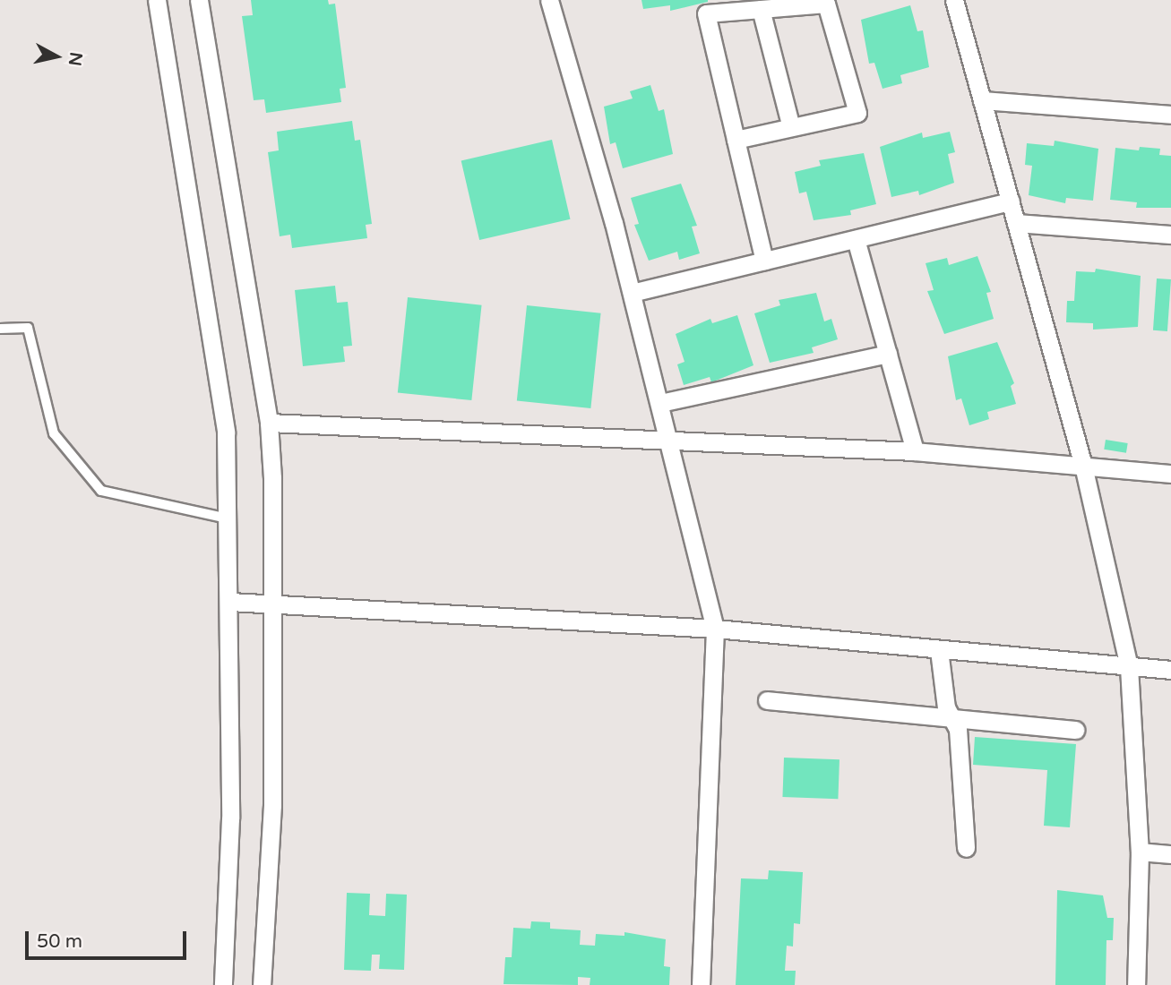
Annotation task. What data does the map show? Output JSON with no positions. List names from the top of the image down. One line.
{"scale_bar":"50 m","north":"right"}
